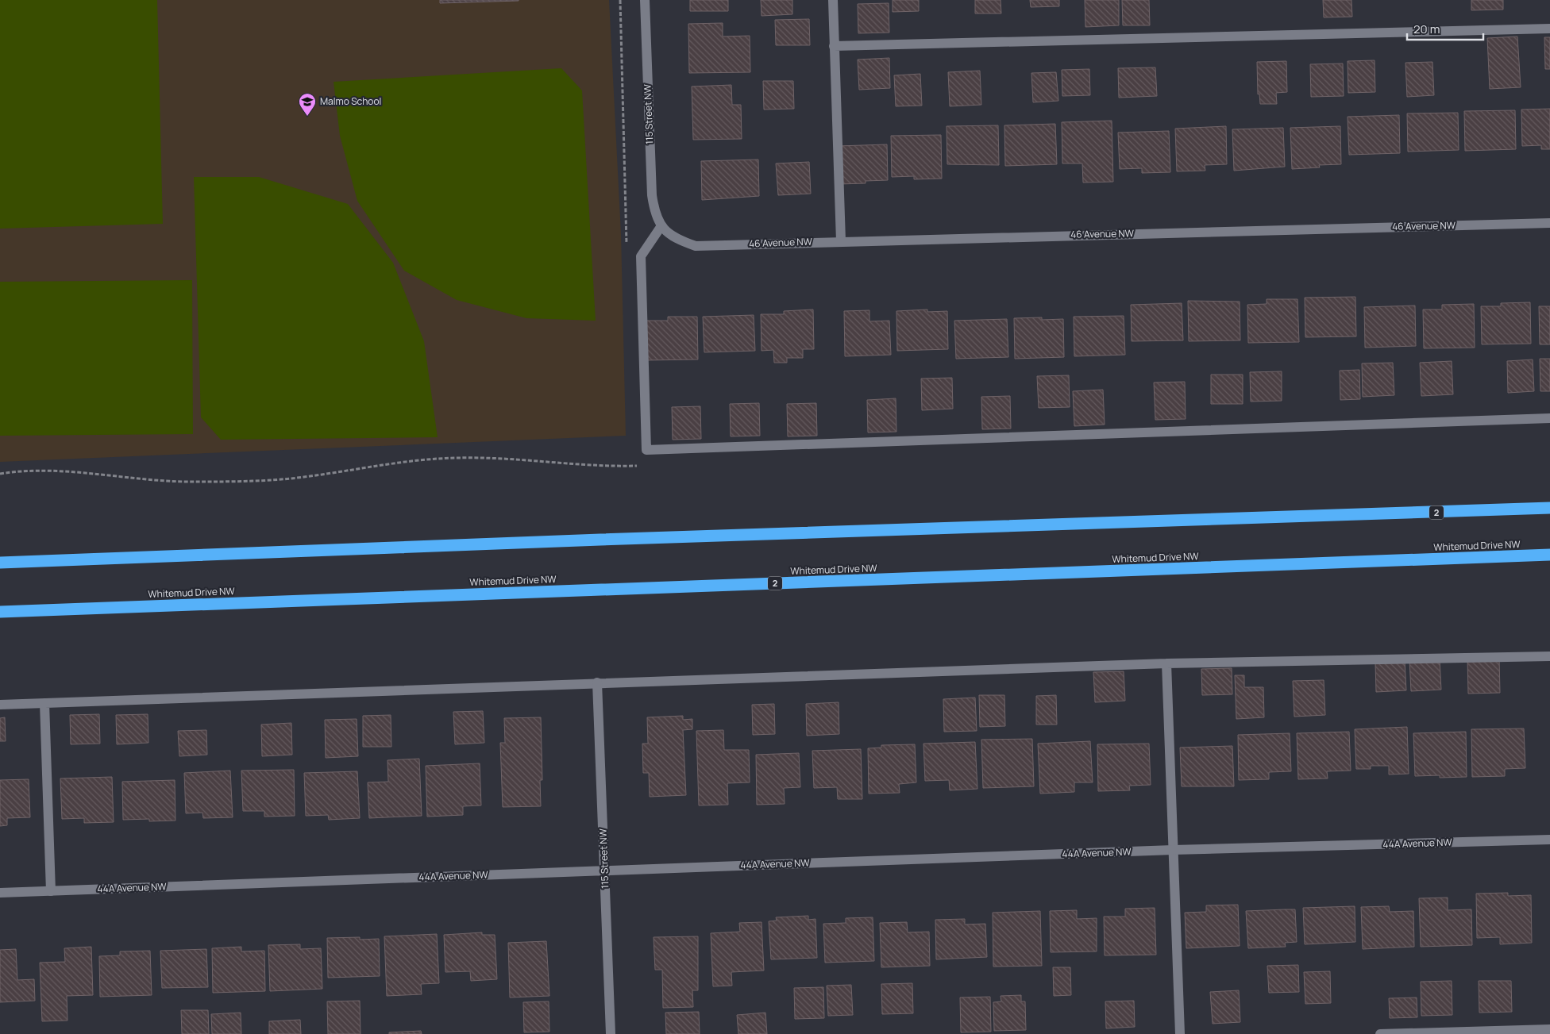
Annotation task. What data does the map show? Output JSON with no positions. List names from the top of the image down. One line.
{"streets":{"highway":["2","Whitemud Drive NW"],"street":["115 Street NW","46 Avenue NW","44A Avenue NW"]},"crossings":[["115 Street NW","46 Avenue NW"],["115 Street NW","44A Avenue NW"]],"places":{"school or university":["Malmo School"]},"scale_bar":"20 m"}
